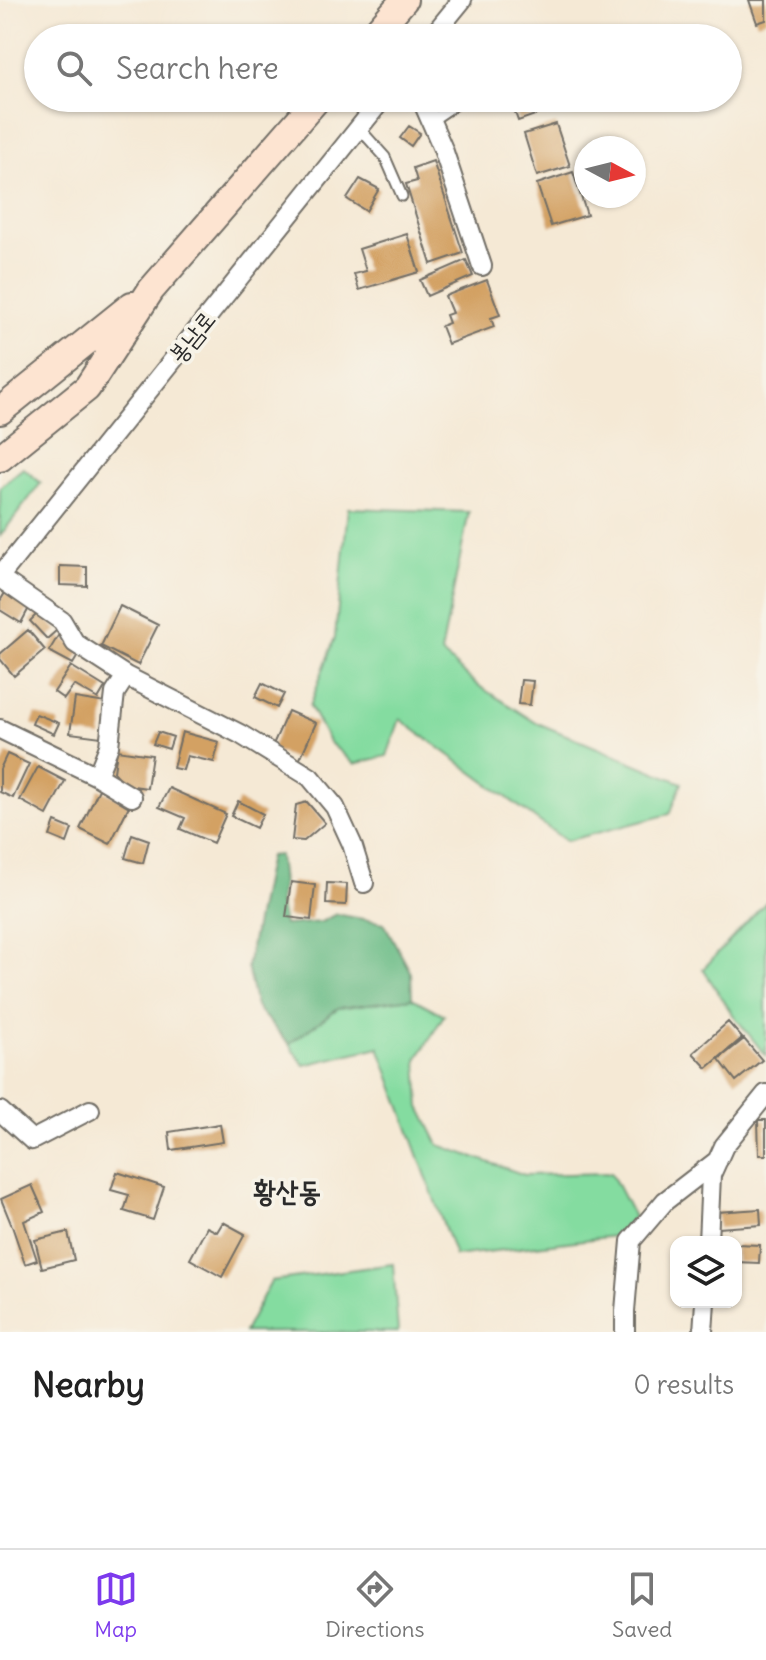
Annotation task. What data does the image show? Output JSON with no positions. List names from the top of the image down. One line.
{"streets":{"street":["봉남로"]},"districts":["황산동"],"north":"right","page":{"search":"Search here","heading":["Nearby","0 results"],"nav":["Map","Directions","Saved"]}}
